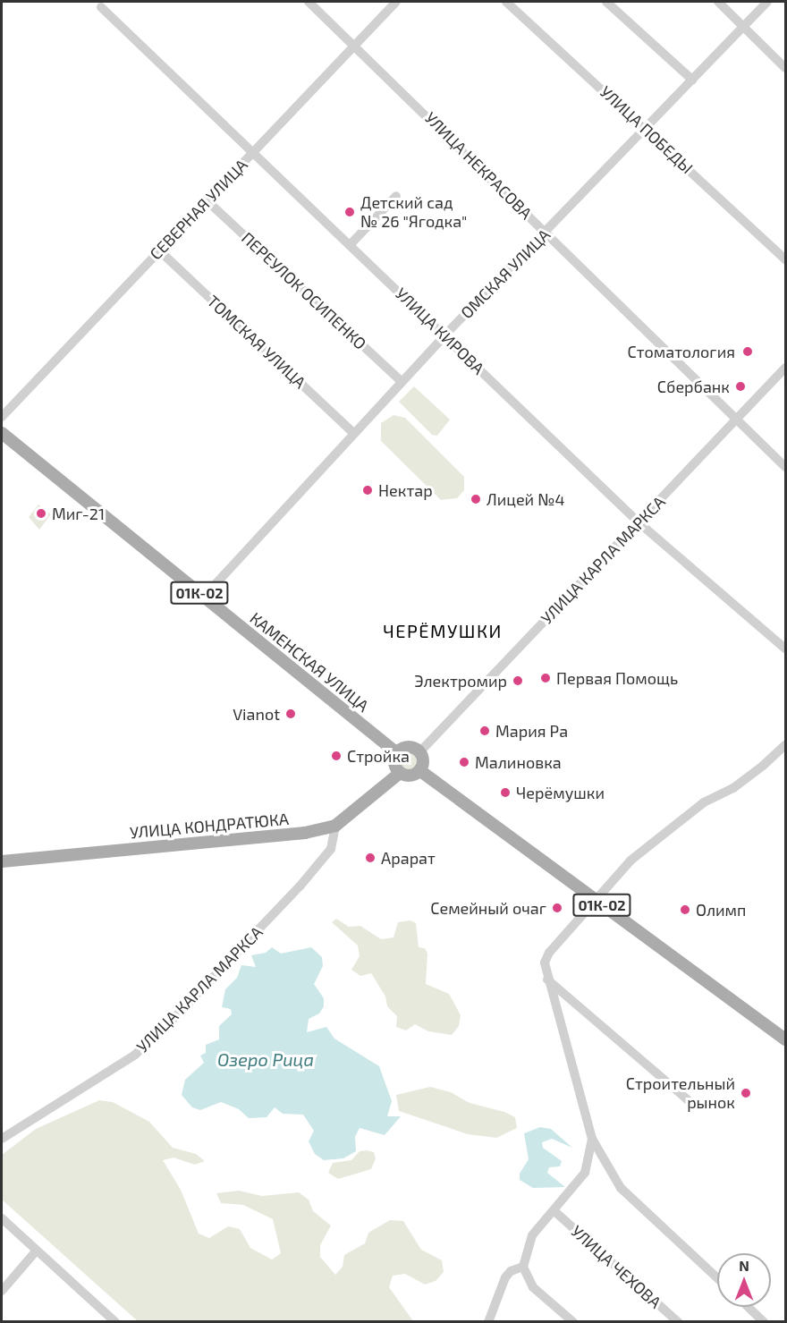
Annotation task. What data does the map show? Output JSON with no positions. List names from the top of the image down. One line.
{"streets":{"main road":["01К-02","КАМЕНСКАЯ УЛИЦА","УЛИЦА КОНДРАТЮКА"],"street":["УЛИЦА ПОБЕДЫ","УЛИЦА НЕКРАСОВА","СЕВЕРНАЯ УЛИЦА","ОМСКАЯ УЛИЦА","ПЕРЕУЛОК ОСИПЕНКО","УЛИЦА КИРОВА","ТОМСКАЯ УЛИЦА","УЛИЦА КАРЛА МАРКСА","УЛИЦА ЧЕХОВА"]},"crossings":[["УЛИЦА ПОБЕДЫ","ОМСКАЯ УЛИЦА"],["УЛИЦА НЕКРАСОВА","СЕВЕРНАЯ УЛИЦА"],["УЛИЦА НЕКРАСОВА","ОМСКАЯ УЛИЦА"],["УЛИЦА НЕКРАСОВА","УЛИЦА КАРЛА МАРКСА"],["СЕВЕРНАЯ УЛИЦА","ПЕРЕУЛОК ОСИПЕНКО"],["СЕВЕРНАЯ УЛИЦА","УЛИЦА КИРОВА"],["СЕВЕРНАЯ УЛИЦА","ТОМСКАЯ УЛИЦА"],["ОМСКАЯ УЛИЦА","ПЕРЕУЛОК ОСИПЕНКО"],["ОМСКАЯ УЛИЦА","УЛИЦА КИРОВА"],["ОМСКАЯ УЛИЦА","ТОМСКАЯ УЛИЦА"],["ОМСКАЯ УЛИЦА","КАМЕНСКАЯ УЛИЦА"],["УЛИЦА КИРОВА","УЛИЦА КАРЛА МАРКСА"],["УЛИЦА КАРЛА МАРКСА","01К-02"],["УЛИЦА КАРЛА МАРКСА","КАМЕНСКАЯ УЛИЦА"],["УЛИЦА КАРЛА МАРКСА","УЛИЦА КОНДРАТЮКА"],["01К-02","КАМЕНСКАЯ УЛИЦА"],["01К-02","УЛИЦА КОНДРАТЮКА"],["КАМЕНСКАЯ УЛИЦА","УЛИЦА КОНДРАТЮКА"]],"districts":["ЧЕРЁМУШКИ"],"water":["Озеро Рица"],"places":["Детский сад № 26 \"Ягодка\"","Стоматология","Сбербанк","Нектар","Лицей №4","Миг-21","Первая Помощь","Электромир","Vianot","Мария Ра","Стройка","Малиновка","Черёмушки","Арарат","Семейный очаг","Олимп","Строительный рынок"],"north":"top"}
